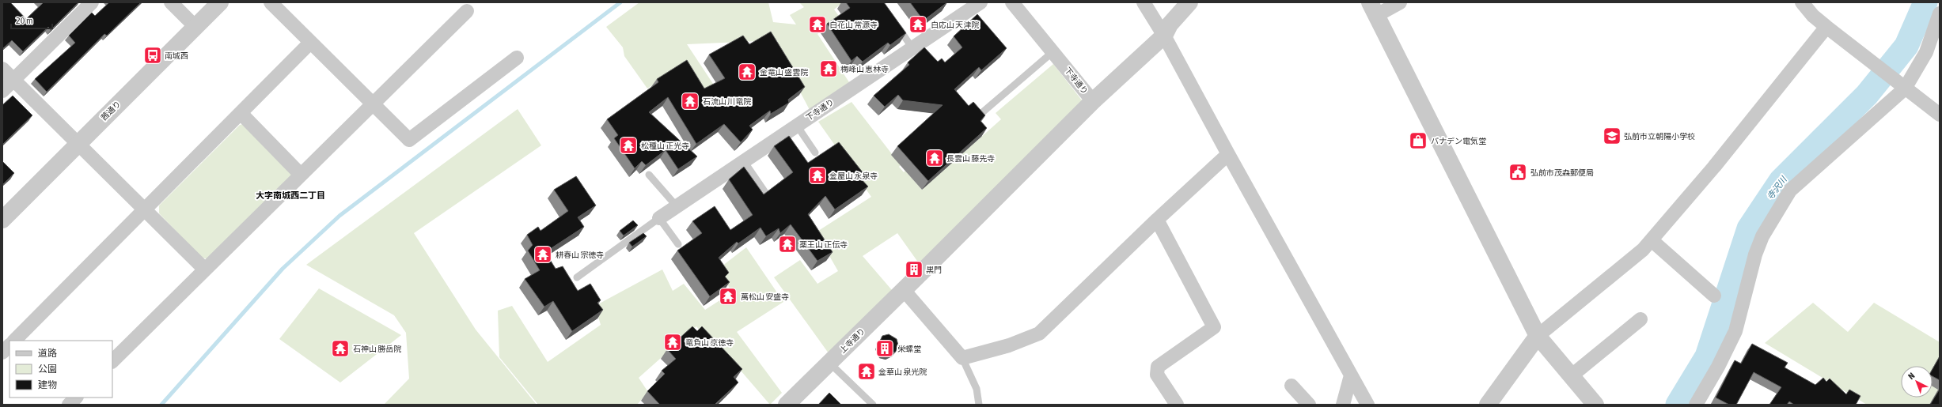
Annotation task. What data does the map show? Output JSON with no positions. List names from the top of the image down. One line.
{"streets":{"street":["下寺通り","茜通り","上寺通り"]},"crossings":[["下寺通り","上寺通り"]],"districts":["大字南城西二丁目"],"water":["寺沢川"],"places":{"temple":["白花山 常源寺","白応山 天津院","梅峰山 恵林寺","金竜山 盛雲院","石流山 川竜院","松種山 正光寺","長雲山 藤先寺","金屋山 永泉寺","薬王山 正伝寺","耕春山 宗徳寺","萬松山 安盛寺","竜負山 京徳寺","石神山 勝岳院","金華山 泉光院"],"bus stop":["南城西"],"school or university":["弘前市立朝陽小学校"],"shop":["パナデン電気堂"],"public building":["弘前市茂森郵便局"],"building":["黒門","栄螺堂"]},"legend":["道路","公園","建物"],"scale_bar":"20 m","north":"top left"}
